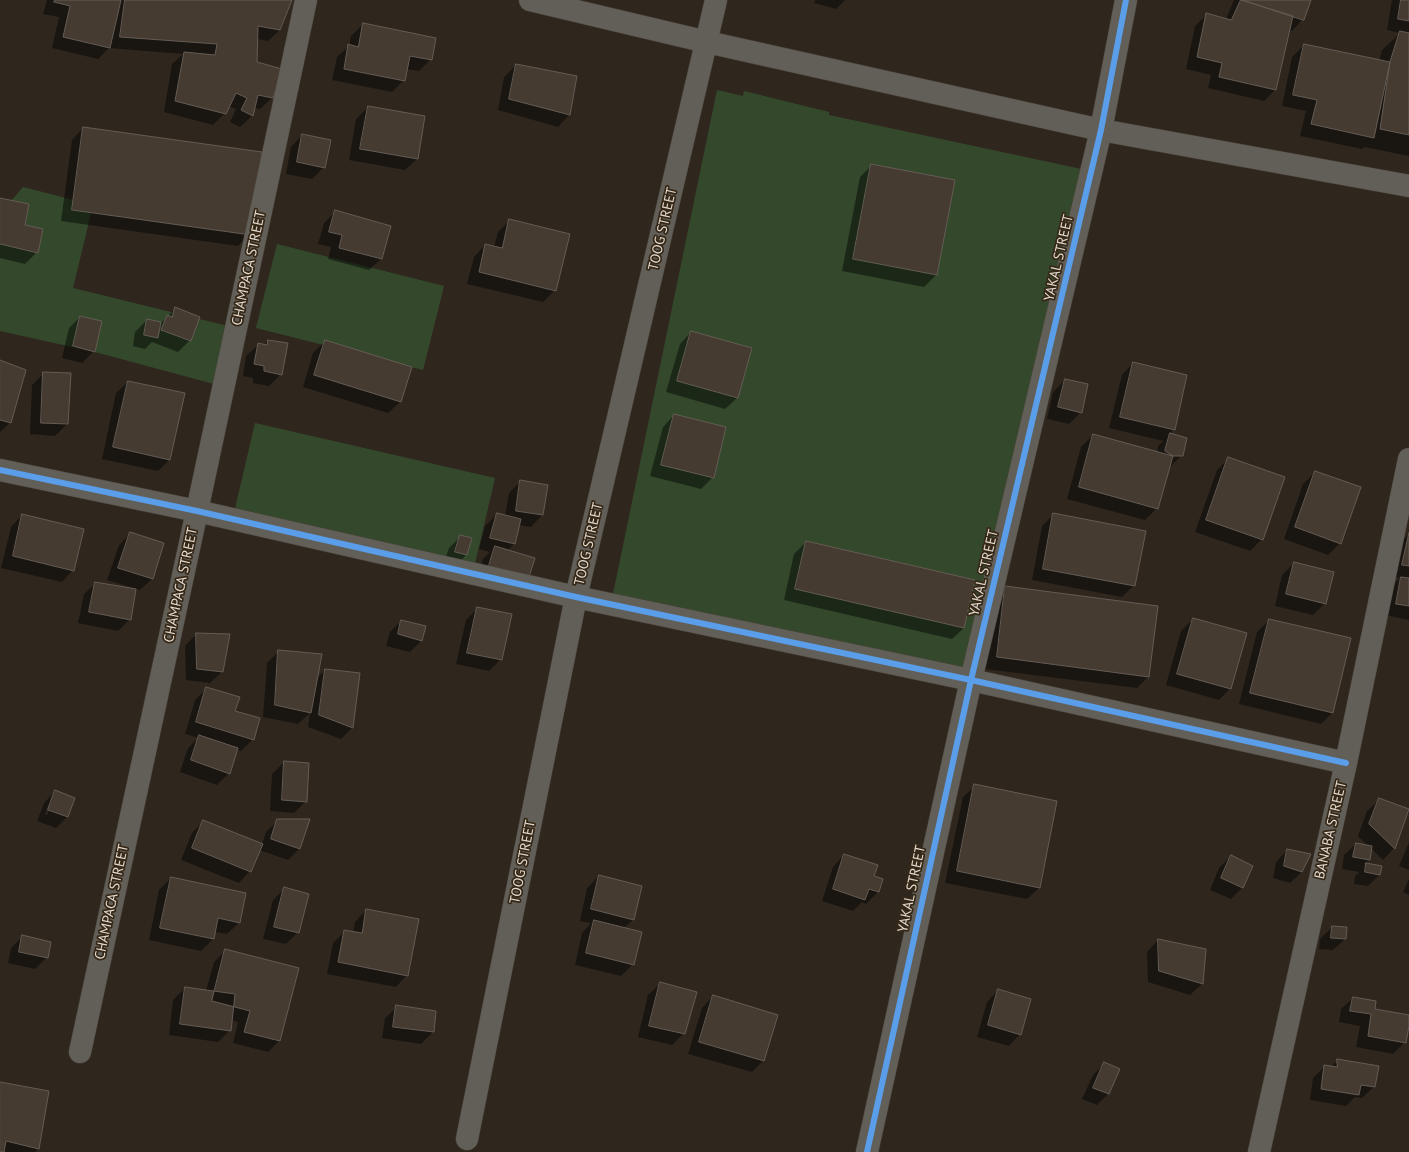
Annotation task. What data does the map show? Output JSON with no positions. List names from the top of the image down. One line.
{"streets":{"street":["TOOG STREET","YAKAL STREET","CHAMPACA STREET","BANABA STREET"]}}
